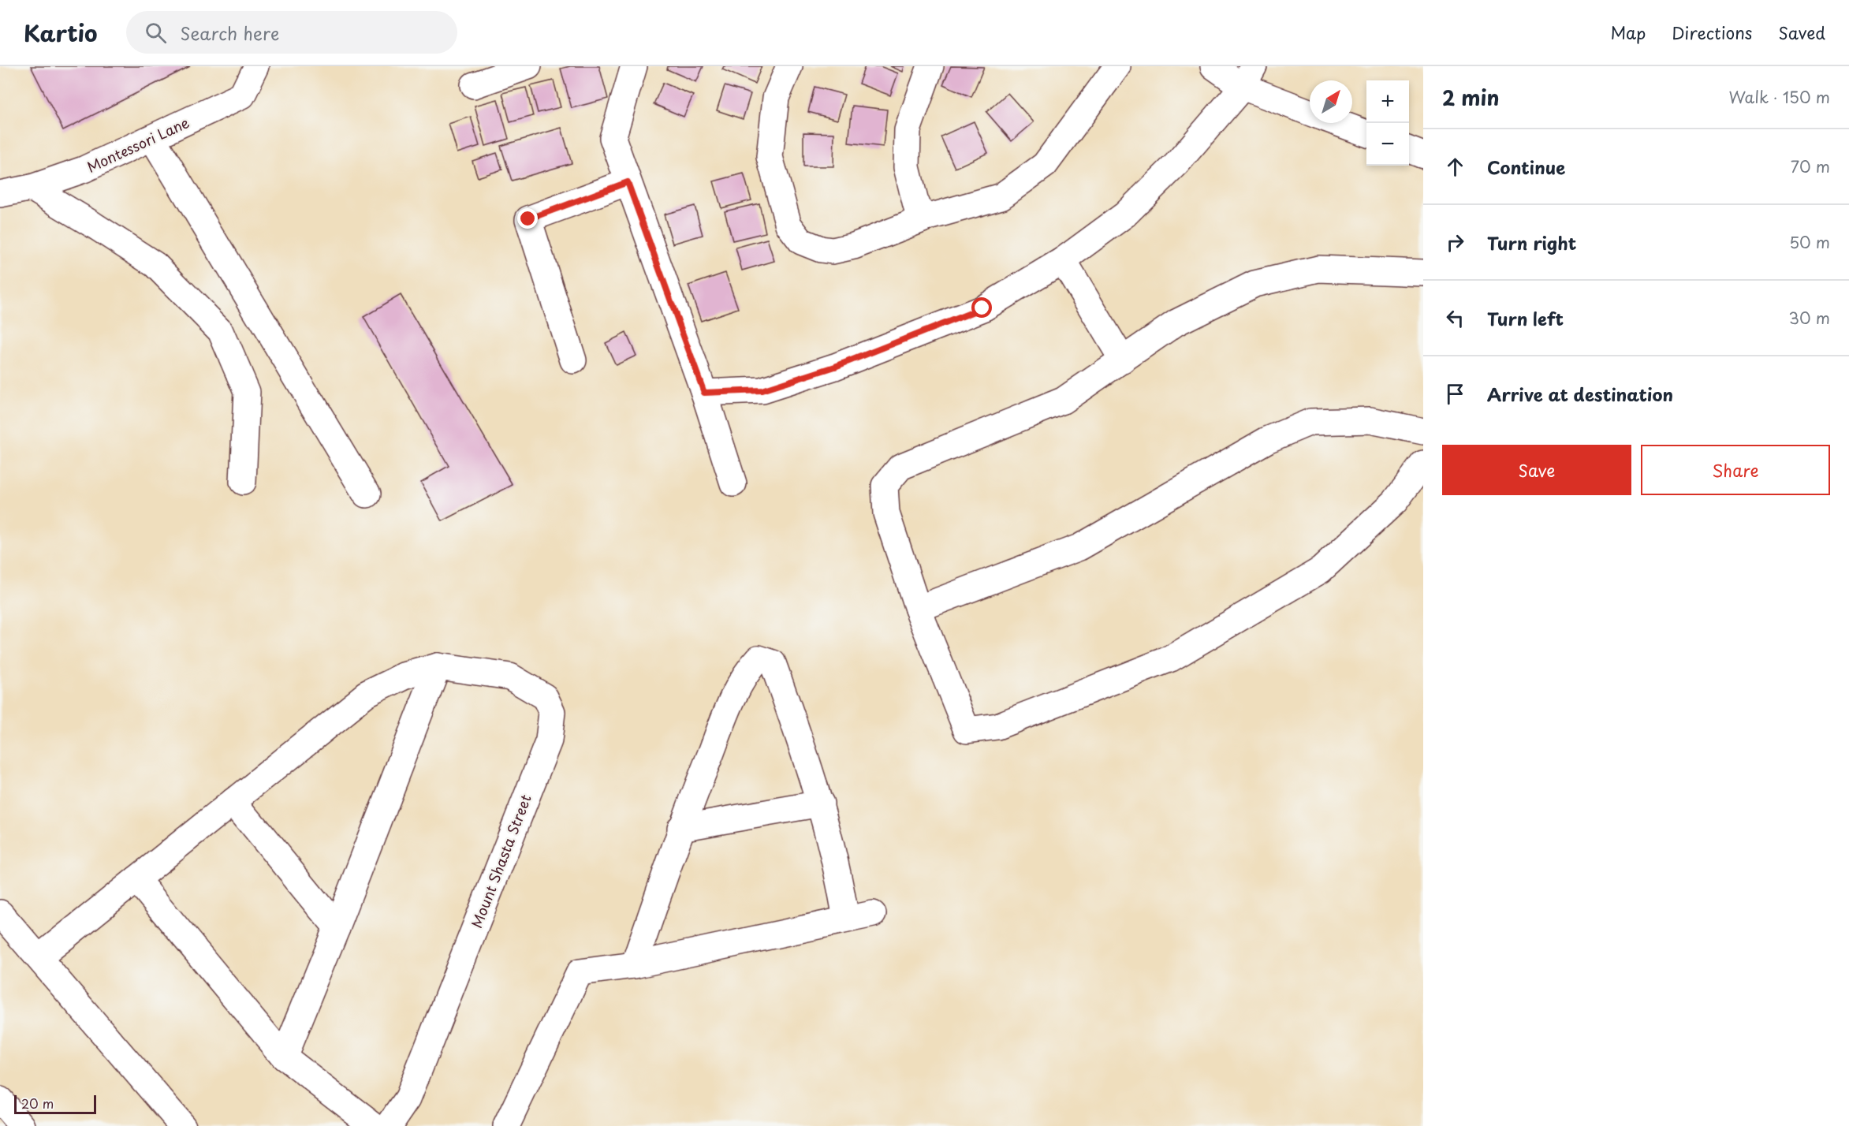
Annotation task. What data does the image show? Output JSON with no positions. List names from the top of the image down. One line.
{"streets":{"street":["Montessori Lane","Mount Shasta Street"]},"scale_bar":"20 m","north":"top right","page":{"header":"Kartio","search":"Search here","nav":["Map","Directions","Saved"],"heading":["2 min","Walk · 150 m"],"map_buttons":["+","−"],"list":[["Continue","70 m"],["Turn right","50 m"],["Turn left","30 m"],"Arrive at destination"],"buttons":["Save","Share"],"scale":"20 m"}}
